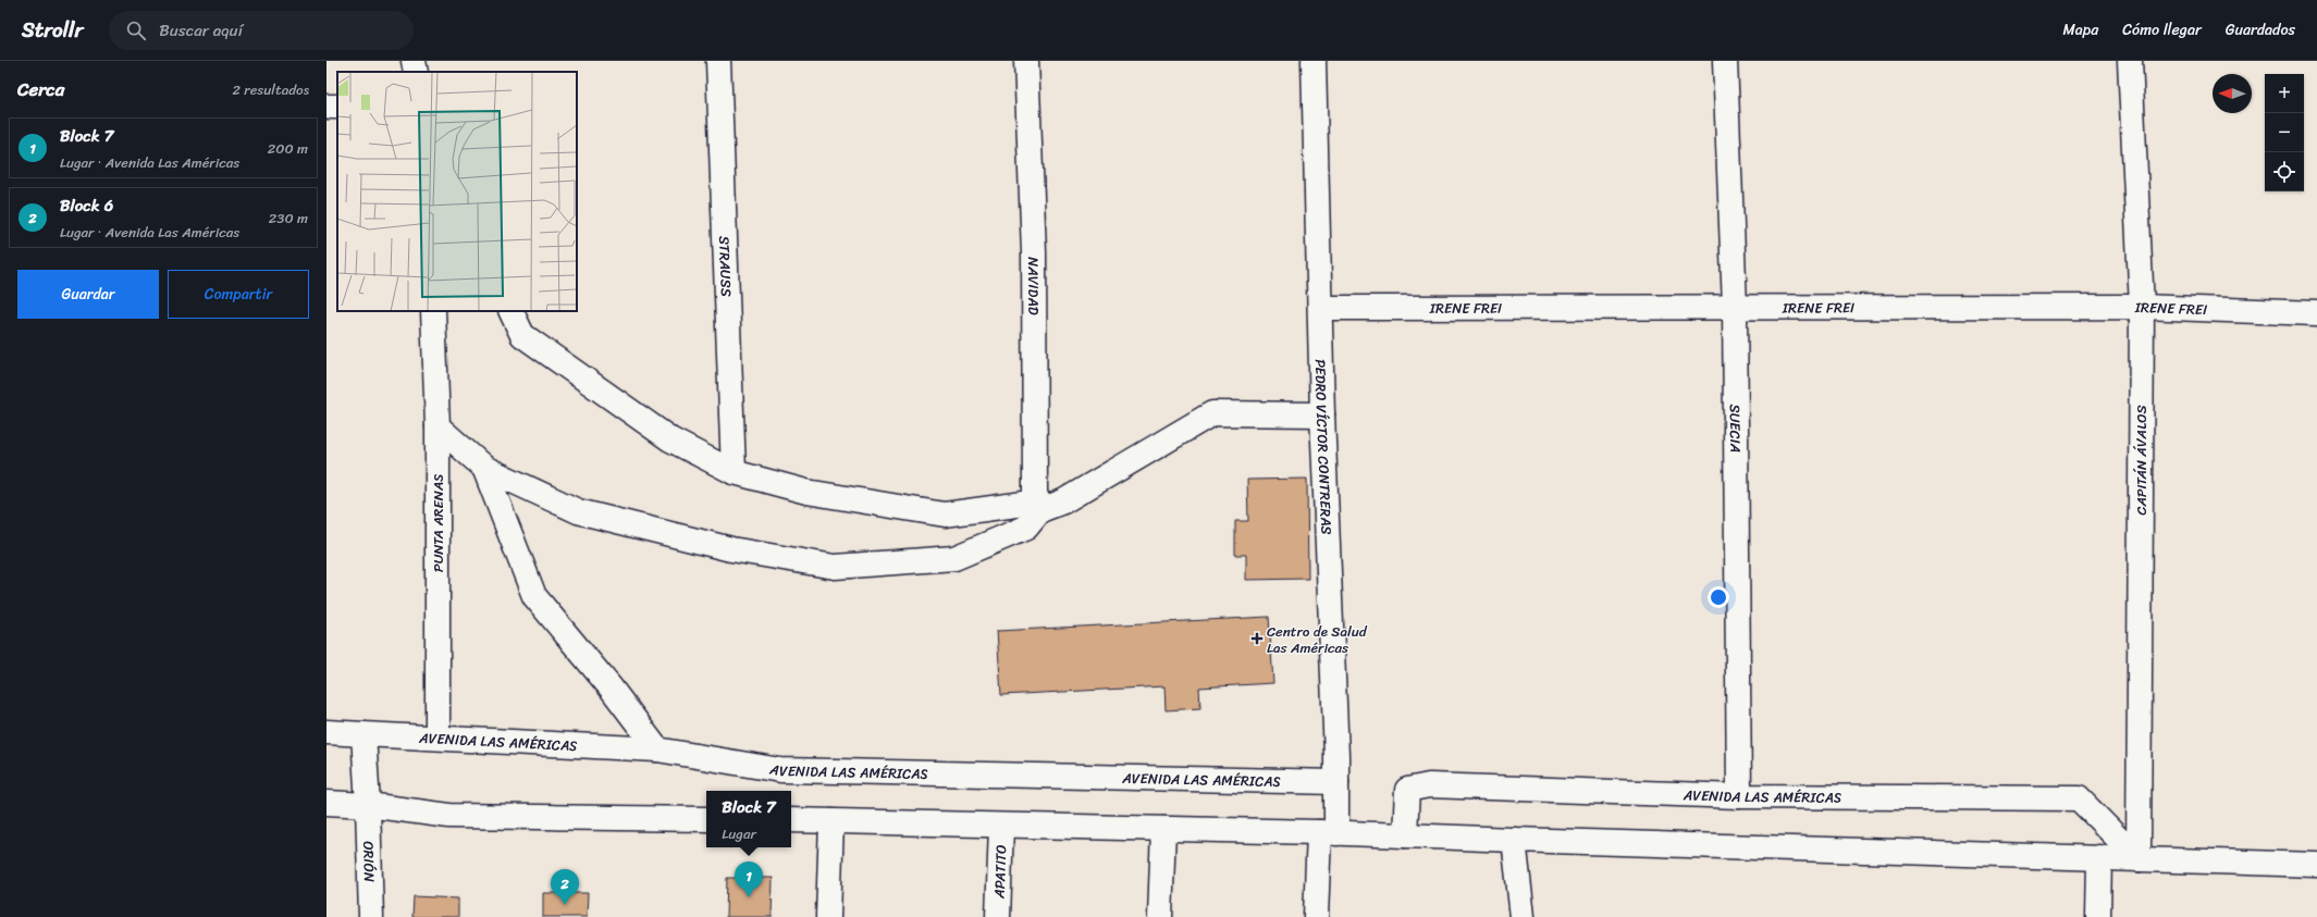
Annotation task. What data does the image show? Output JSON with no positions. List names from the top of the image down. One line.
{"streets":{"street":["STRAUSS","NAVIDAD","IRENE FREI","SUECIA","PEDRO VÍCTOR CONTRERAS","CAPITÁN ÁVALOS","PUNTA ARENAS","AVENIDA LAS AMÉRICAS","ORIÓN","APATITO"]},"crossings":[["IRENE FREI","SUECIA"],["IRENE FREI","PEDRO VÍCTOR CONTRERAS"],["IRENE FREI","CAPITÁN ÁVALOS"],["SUECIA","AVENIDA LAS AMÉRICAS"],["PEDRO VÍCTOR CONTRERAS","AVENIDA LAS AMÉRICAS"],["CAPITÁN ÁVALOS","AVENIDA LAS AMÉRICAS"],["PUNTA ARENAS","AVENIDA LAS AMÉRICAS"]],"places":{"health":["Centro de Salud Las Américas"]},"north":"left","page":{"header":"Strollr","search":"Buscar aquí","nav":["Mapa","Cómo llegar","Guardados"],"heading":["Cerca","2 resultados"],"map_buttons":["+","−"],"list":[{"mark":"1","name":"Block 7","note":"Lugar · Avenida Las Américas","value":"200 m"},{"mark":"2","name":"Block 6","note":"Lugar · Avenida Las Américas","value":"230 m"}],"buttons":["Guardar","Compartir"],"popup":["Block 7","Lugar"],"pins":["1","2"]}}
